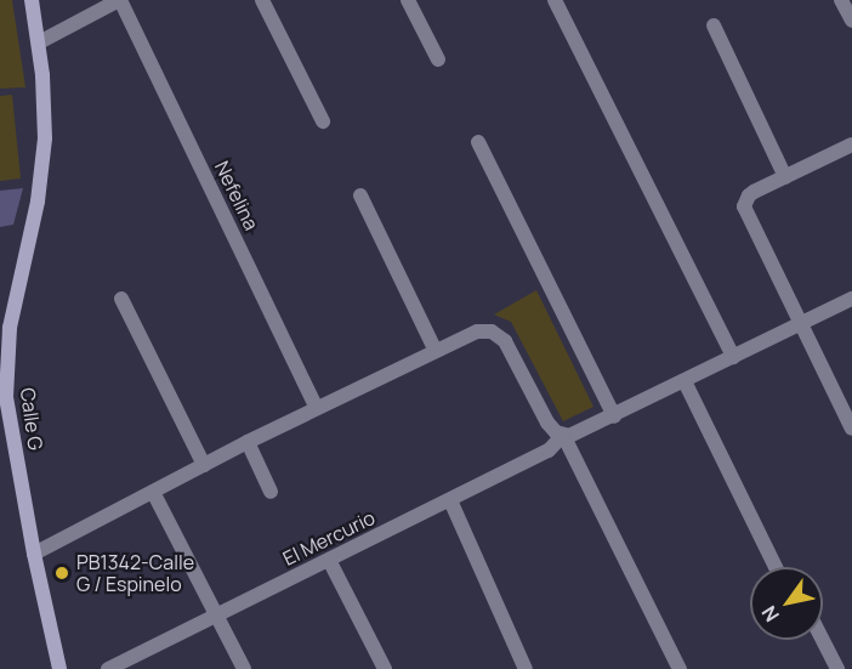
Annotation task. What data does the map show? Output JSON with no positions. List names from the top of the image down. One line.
{"streets":{"street":["Nefelina","Calle G","El Mercurio"]},"places":["PB1342-Calle G / Espinelo"],"north":"bottom left"}
